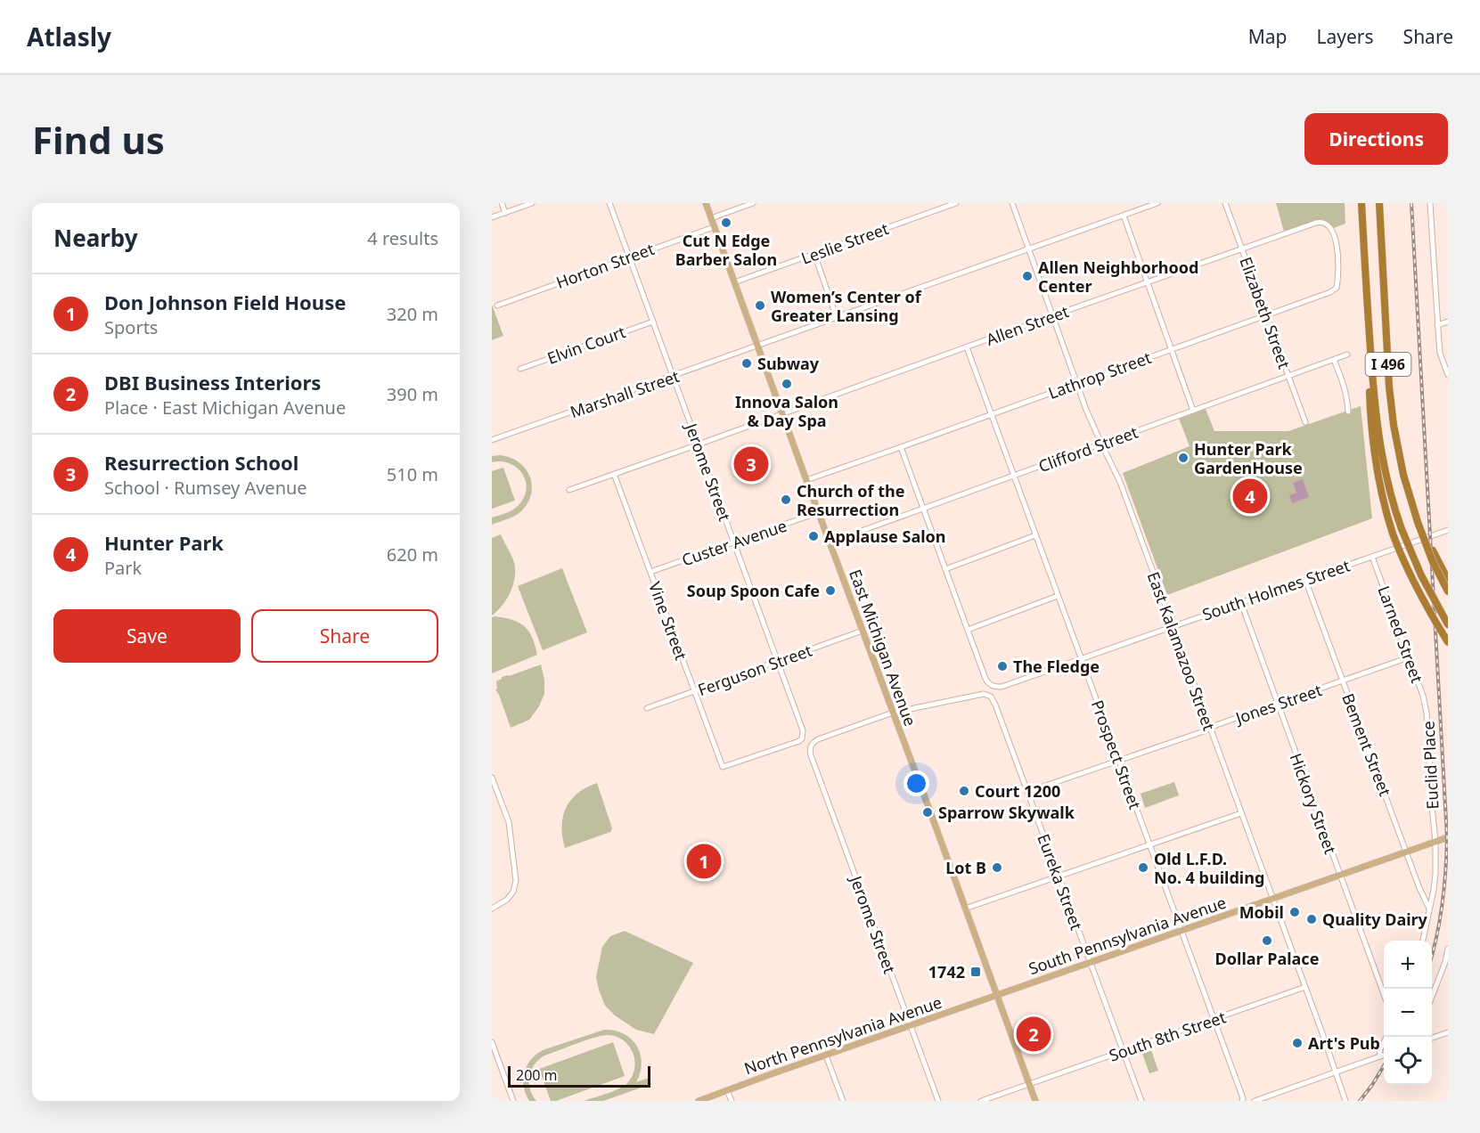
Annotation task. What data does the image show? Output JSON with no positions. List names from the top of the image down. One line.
{"streets":{"highway":["I 496"],"main road":["East Michigan Avenue","South Pennsylvania Avenue","North Pennsylvania Avenue"],"street":["Leslie Street","Horton Street","Elizabeth Street","Allen Street","Elvin Court","Lathrop Street","Marshall Street","Clifford Street","Jerome Street","Custer Avenue","South Holmes Street","Vine Street","Larned Street","East Kalamazoo Street","Ferguson Street","Jones Street","Bement Street","Prospect Street","Euclid Place","Hickory Street","Eureka Street","South 8th Street"]},"crossings":[["Leslie Street","East Michigan Avenue"],["Horton Street","Jerome Street"],["Horton Street","East Michigan Avenue"],["Elizabeth Street","Allen Street"],["Elizabeth Street","Lathrop Street"],["Elizabeth Street","Clifford Street"],["Allen Street","Lathrop Street"],["Allen Street","Jerome Street"],["Allen Street","Vine Street"],["Allen Street","East Michigan Avenue"],["Allen Street","East Kalamazoo Street"],["Allen Street","Prospect Street"],["Elvin Court","Jerome Street"],["Lathrop Street","East Michigan Avenue"],["Lathrop Street","East Kalamazoo Street"],["Lathrop Street","Prospect Street"],["Marshall Street","Jerome Street"],["Marshall Street","East Michigan Avenue"],["Marshall Street","East Kalamazoo Street"],["Clifford Street","East Michigan Avenue"],["Clifford Street","East Kalamazoo Street"],["Clifford Street","Prospect Street"],["Jerome Street","Custer Avenue"],["Jerome Street","Vine Street"],["Jerome Street","East Michigan Avenue"],["Jerome Street","Ferguson Street"],["Jerome Street","Eureka Street"],["Jerome Street","North Pennsylvania Avenue"],["Custer Avenue","Vine Street"],["Custer Avenue","East Michigan Avenue"],["South Holmes Street","Larned Street"],["South Holmes Street","East Kalamazoo Street"],["South Holmes Street","Bement Street"],["South Holmes Street","Prospect Street"],["South Holmes Street","Hickory Street"],["Vine Street","Ferguson Street"],["Larned Street","Jones Street"],["Larned Street","Euclid Place"],["East Michigan Avenue","Ferguson Street"],["East Michigan Avenue","Eureka Street"],["East Michigan Avenue","South Pennsylvania Avenue"],["East Michigan Avenue","North Pennsylvania Avenue"],["East Michigan Avenue","South 8th Street"],["East Kalamazoo Street","Jones Street"],["East Kalamazoo Street","South Pennsylvania Avenue"],["East Kalamazoo Street","South 8th Street"],["Jones Street","Bement Street"],["Jones Street","Prospect Street"],["Jones Street","Hickory Street"],["Jones Street","Eureka Street"],["Bement Street","Euclid Place"],["Bement Street","South Pennsylvania Avenue"],["Prospect Street","South Pennsylvania Avenue"],["Prospect Street","South 8th Street"],["Euclid Place","South Pennsylvania Avenue"],["Hickory Street","South Pennsylvania Avenue"],["Eureka Street","South Pennsylvania Avenue"],["Eureka Street","South 8th Street"],["South Pennsylvania Avenue","North Pennsylvania Avenue"]],"places":{"other":["Cut N Edge Barber Salon","Allen Neighborhood Center","Women’s Center of Greater Lansing","Subway","Innova Salon & Day Spa","Hunter Park GardenHouse","Church of the Resurrection","Applause Salon","Soup Spoon Cafe","The Fledge","Court 1200","Sparrow Skywalk","Lot B","Old L.F.D. No. 4 building","Mobil","Quality Dairy","Dollar Palace","Art's Pub"],"transit":["1742"]},"scale_bar":"200 m","page":{"header":"Atlasly","nav":["Map","Layers","Share"],"buttons":["Directions",["Save","Share"]],"title":"Find us","heading":["Nearby","4 results"],"list":[{"mark":"1","name":"Don Johnson Field House","note":"Sports","value":"320 m"},{"mark":"2","name":"DBI Business Interiors","note":"Place · East Michigan Avenue","value":"390 m"},{"mark":"3","name":"Resurrection School","note":"School · Rumsey Avenue","value":"510 m"},{"mark":"4","name":"Hunter Park","note":"Park","value":"620 m"}],"pins":["3","4","1","2"],"map_buttons":["+","−"],"scale":"200 m"}}
